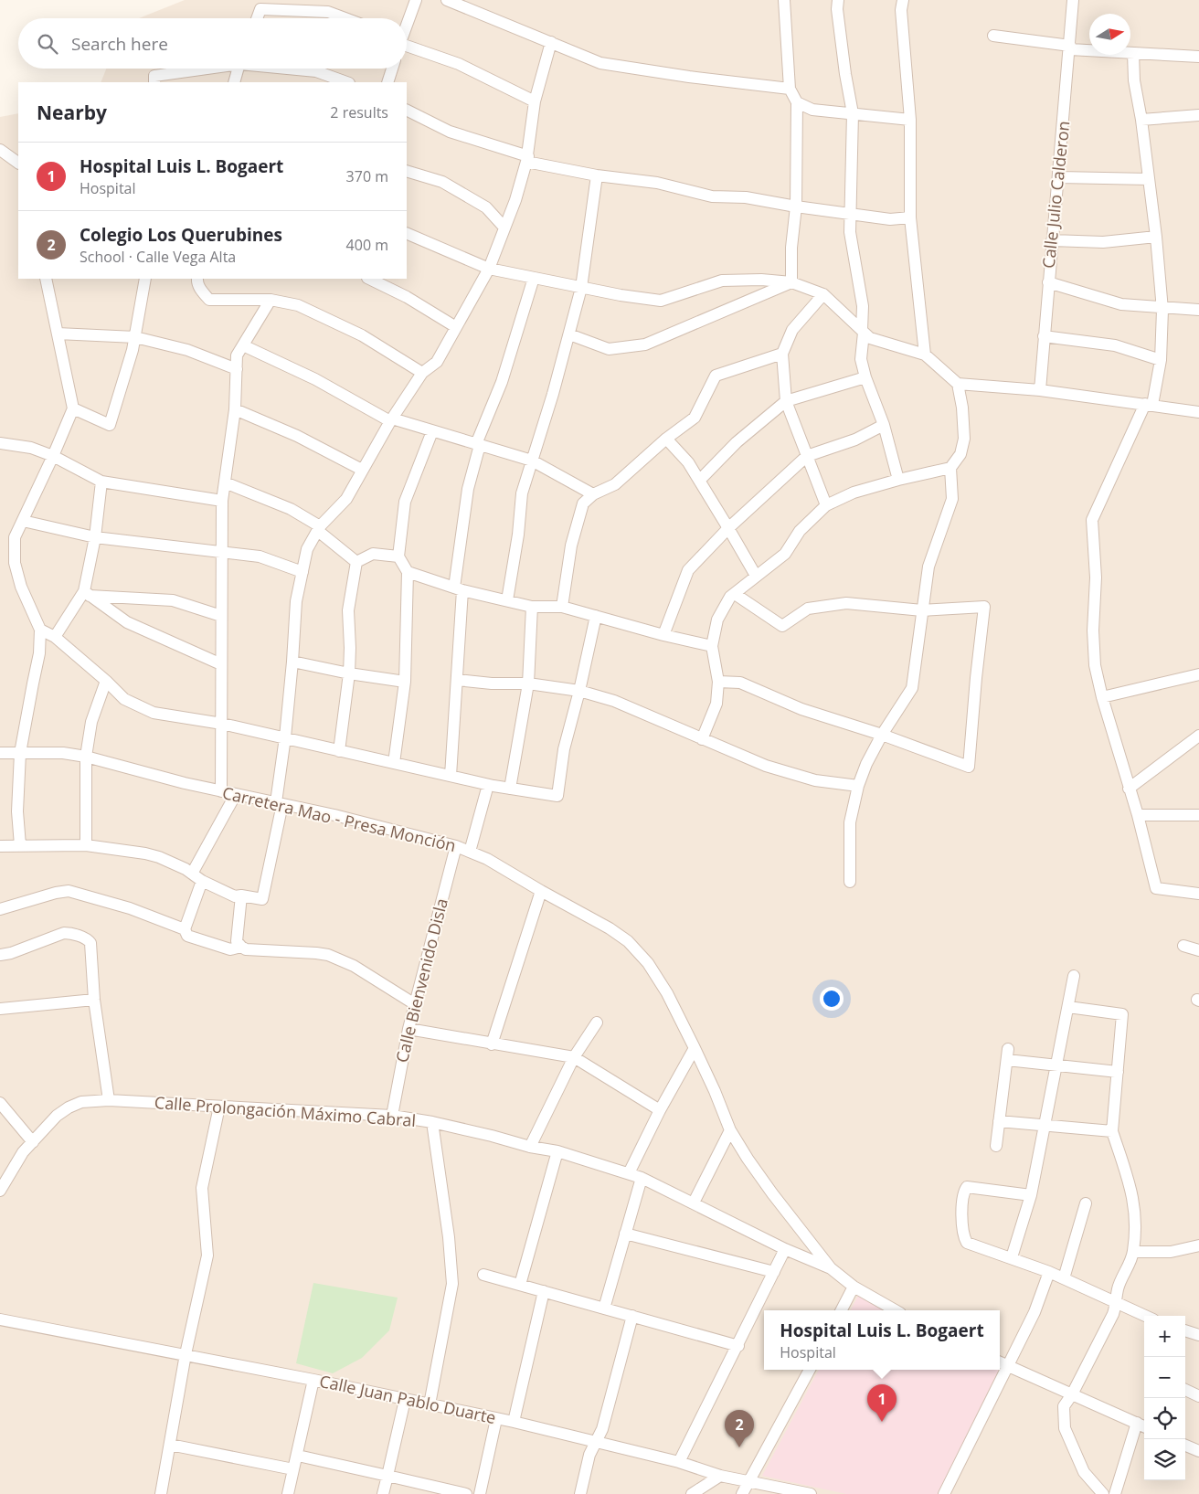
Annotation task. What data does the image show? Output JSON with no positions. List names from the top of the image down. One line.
{"streets":{"street":["Calle Julio Calderon","Carretera Mao - Presa Monción","Calle Bienvenido Disla","Calle Prolongación Máximo Cabral","Calle Juan Pablo Duarte"]},"crossings":[["Carretera Mao - Presa Monción","Calle Bienvenido Disla"],["Carretera Mao - Presa Monción","Calle Prolongación Máximo Cabral"],["Calle Bienvenido Disla","Calle Prolongación Máximo Cabral"]],"north":"right","page":{"search":"Search here","heading":["Nearby","2 results"],"list":[{"mark":"1","name":"Hospital Luis L. Bogaert","note":"Hospital","value":"370 m"},{"mark":"2","name":"Colegio Los Querubines","note":"School · Calle Vega Alta","value":"400 m"}],"popup":["Hospital Luis L. Bogaert","Hospital"],"map_buttons":["+","−"],"pins":["1","2"]}}
